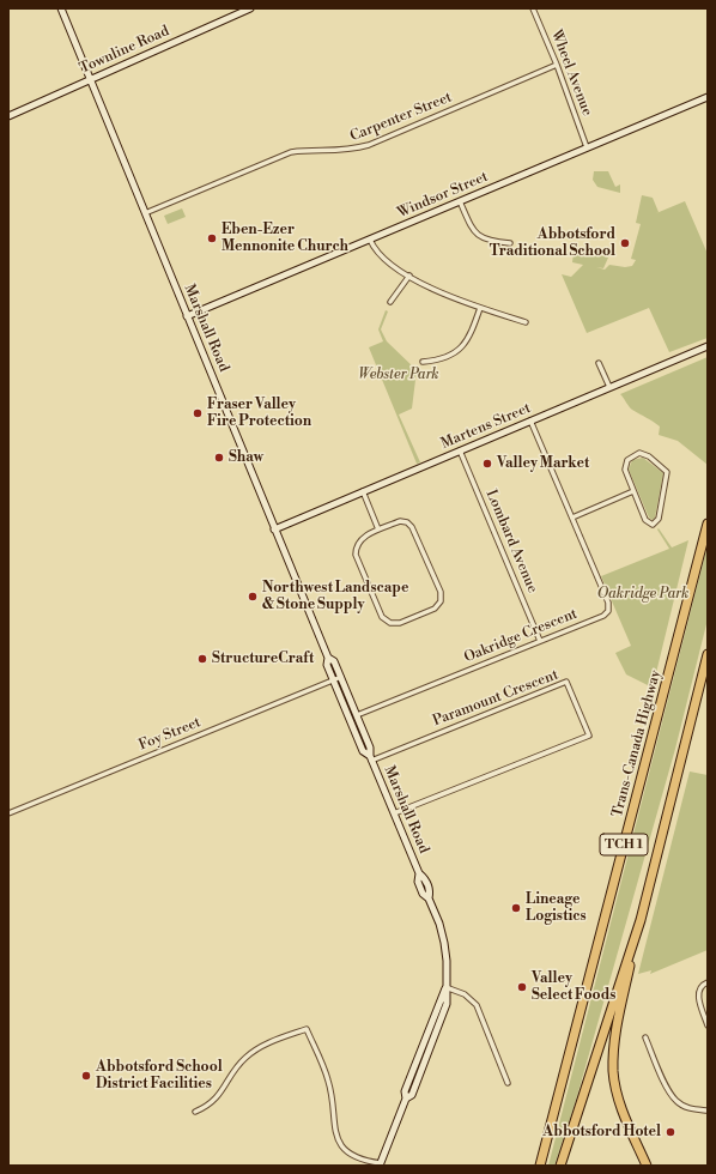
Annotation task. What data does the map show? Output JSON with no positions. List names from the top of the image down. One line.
{"streets":{"highway":["Trans-Canada Highway","TCH 1"],"main road":["Townline Road","Windsor Street","Marshall Road","Martens Street"],"street":["Wheel Avenue","Carpenter Street","Lombard Avenue","Oakridge Crescent","Paramount Crescent","Foy Street"]},"crossings":[["Townline Road","Marshall Road"],["Wheel Avenue","Carpenter Street"],["Wheel Avenue","Windsor Street"],["Carpenter Street","Marshall Road"],["Windsor Street","Marshall Road"],["Marshall Road","Martens Street"],["Marshall Road","Oakridge Crescent"],["Marshall Road","Paramount Crescent"],["Marshall Road","Foy Street"],["Martens Street","Lombard Avenue"],["Martens Street","Oakridge Crescent"],["Lombard Avenue","Oakridge Crescent"]],"parks":["Webster Park","Oakridge Park"],"places":["Eben-Ezer Mennonite Church","Abbotsford Traditional School","Fraser Valley Fire Protection","Shaw","Valley Market","Northwest Landscape & Stone Supply","StructureCraft","Lineage Logistics","Valley Select Foods","Abbotsford School District Facilities","Abbotsford Hotel"]}
